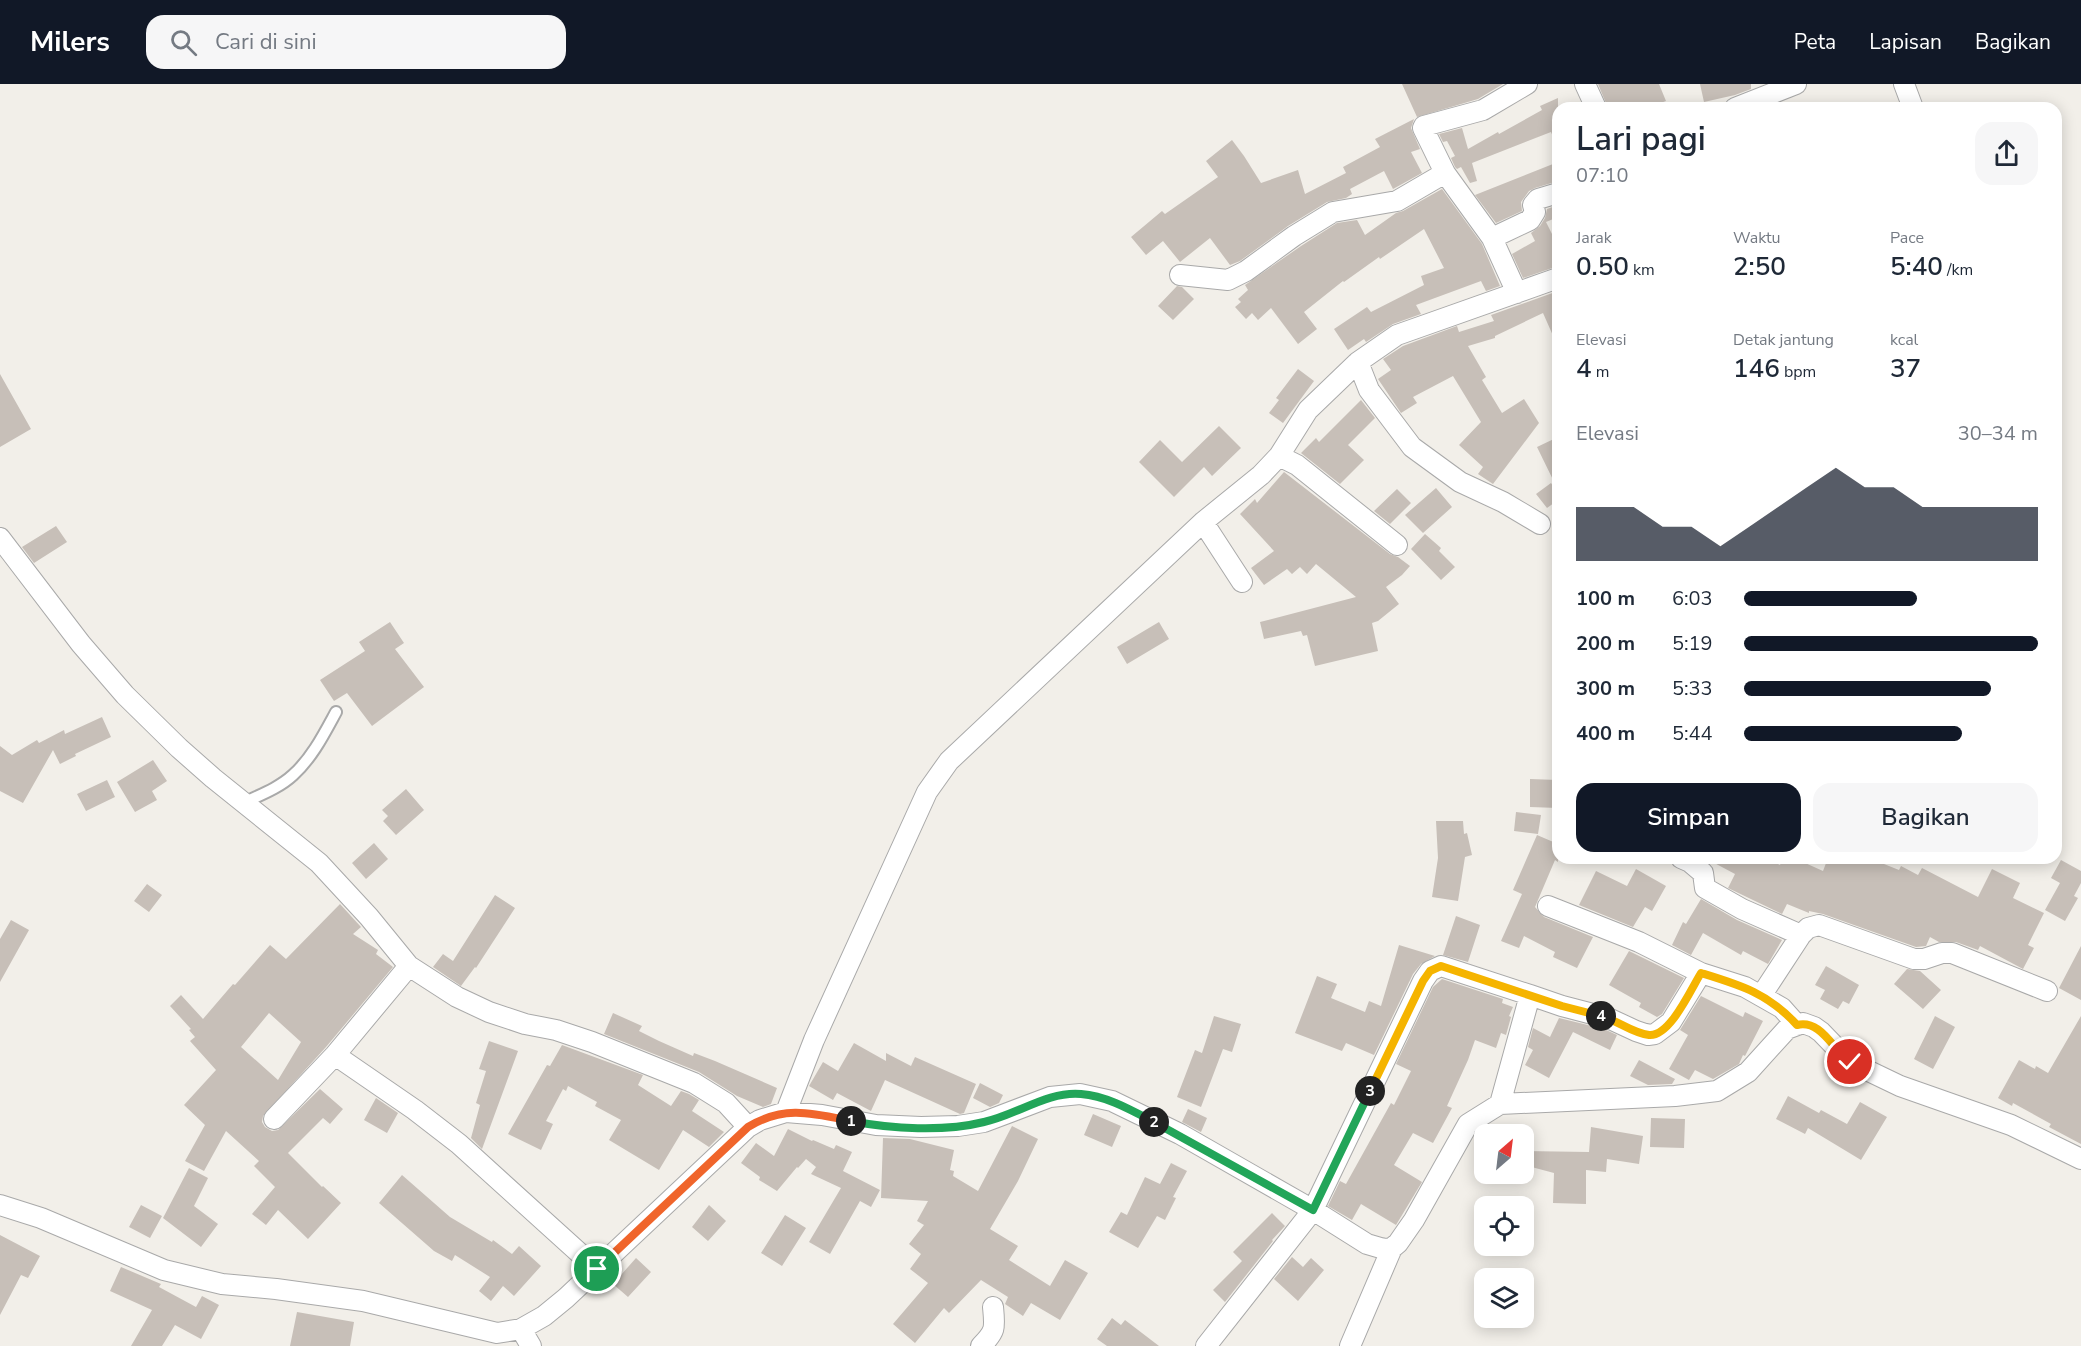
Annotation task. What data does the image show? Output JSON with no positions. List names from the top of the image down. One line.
{"north":"top right","page":{"header":"Milers","search":"Cari di sini","nav":["Peta","Lapisan","Bagikan"],"heading":["Lari pagi","07:10"],"stats":[["Jarak","0.50 km"],["Waktu","2:50"],["Pace","5:40 /km"],["Elevasi","4 m"],["Detak jantung","146 bpm"],["kcal","37"]],"chart":["Elevasi","30–34 m"],"list":[{"name":"100 m","note":"6:03"},{"name":"200 m","note":"5:19"},{"name":"300 m","note":"5:33"},{"name":"400 m","note":"5:44"}],"buttons":["Simpan","Bagikan"],"pins":["4","3","1","2"]}}
